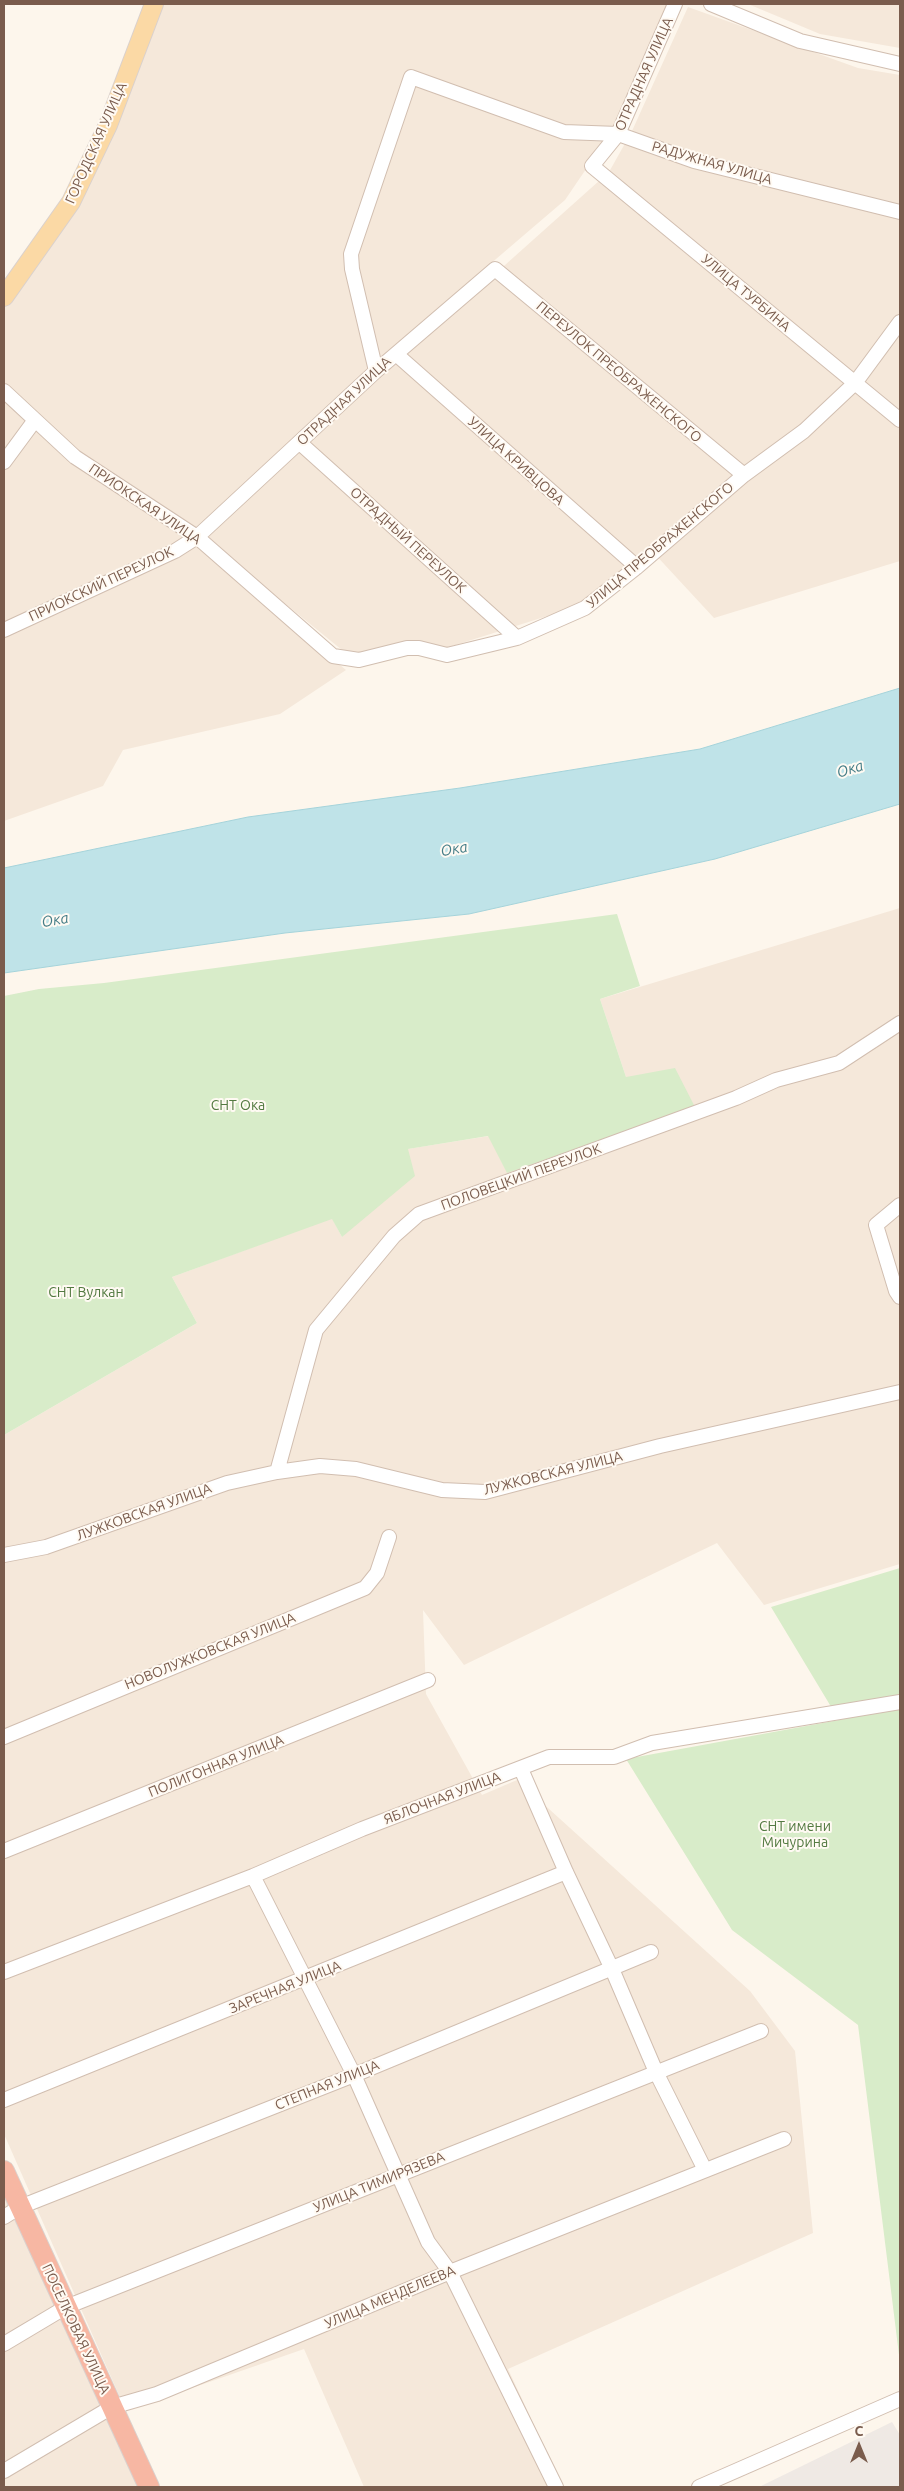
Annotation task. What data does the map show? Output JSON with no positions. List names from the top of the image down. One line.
{"streets":{"highway":["ПОСЕЛКОВАЯ УЛИЦА"],"main road":["ГОРОДСКАЯ УЛИЦА"],"street":["ОТРАДНАЯ УЛИЦА","РАДУЖНАЯ УЛИЦА","УЛИЦА ТУРБИНА","ПЕРЕУЛОК ПРЕОБРАЖЕНСКОГО","УЛИЦА КРИВЦОВА","ПРИОКСКАЯ УЛИЦА","ОТРАДНЫЙ ПЕРЕУЛОК","УЛИЦА ПРЕОБРАЖЕНСКОГО","ПРИОКСКИЙ ПЕРЕУЛОК","ПОЛОВЕЦКИЙ ПЕРЕУЛОК","ЛУЖКОВСКАЯ УЛИЦА","НОВОЛУЖКОВСКАЯ УЛИЦА","ПОЛИГОННАЯ УЛИЦА","ЯБЛОЧНАЯ УЛИЦА","ЗАРЕЧНАЯ УЛИЦА","СТЕПНАЯ УЛИЦА","УЛИЦА ТИМИРЯЗЕВА","УЛИЦА МЕНДЕЛЕЕВА"]},"crossings":[["ОТРАДНАЯ УЛИЦА","РАДУЖНАЯ УЛИЦА"],["ОТРАДНАЯ УЛИЦА","УЛИЦА ТУРБИНА"],["ОТРАДНАЯ УЛИЦА","ПЕРЕУЛОК ПРЕОБРАЖЕНСКОГО"],["ОТРАДНАЯ УЛИЦА","УЛИЦА КРИВЦОВА"],["ОТРАДНАЯ УЛИЦА","ПРИОКСКАЯ УЛИЦА"],["ОТРАДНАЯ УЛИЦА","ОТРАДНЫЙ ПЕРЕУЛОК"],["ОТРАДНАЯ УЛИЦА","ПРИОКСКИЙ ПЕРЕУЛОК"],["УЛИЦА ТУРБИНА","УЛИЦА ПРЕОБРАЖЕНСКОГО"],["ПЕРЕУЛОК ПРЕОБРАЖЕНСКОГО","УЛИЦА ПРЕОБРАЖЕНСКОГО"],["УЛИЦА КРИВЦОВА","УЛИЦА ПРЕОБРАЖЕНСКОГО"],["ПРИОКСКАЯ УЛИЦА","УЛИЦА ПРЕОБРАЖЕНСКОГО"],["ПРИОКСКАЯ УЛИЦА","ПРИОКСКИЙ ПЕРЕУЛОК"],["ОТРАДНЫЙ ПЕРЕУЛОК","УЛИЦА ПРЕОБРАЖЕНСКОГО"],["ПОЛОВЕЦКИЙ ПЕРЕУЛОК","ЛУЖКОВСКАЯ УЛИЦА"],["СТЕПНАЯ УЛИЦА","ПОСЕЛКОВАЯ УЛИЦА"],["УЛИЦА ТИМИРЯЗЕВА","ПОСЕЛКОВАЯ УЛИЦА"],["УЛИЦА МЕНДЕЛЕЕВА","ПОСЕЛКОВАЯ УЛИЦА"]],"water":["Ока"],"parks":["СНТ Ока","СНТ Вулкан","СНТ имени Мичурина"],"north":"top"}
